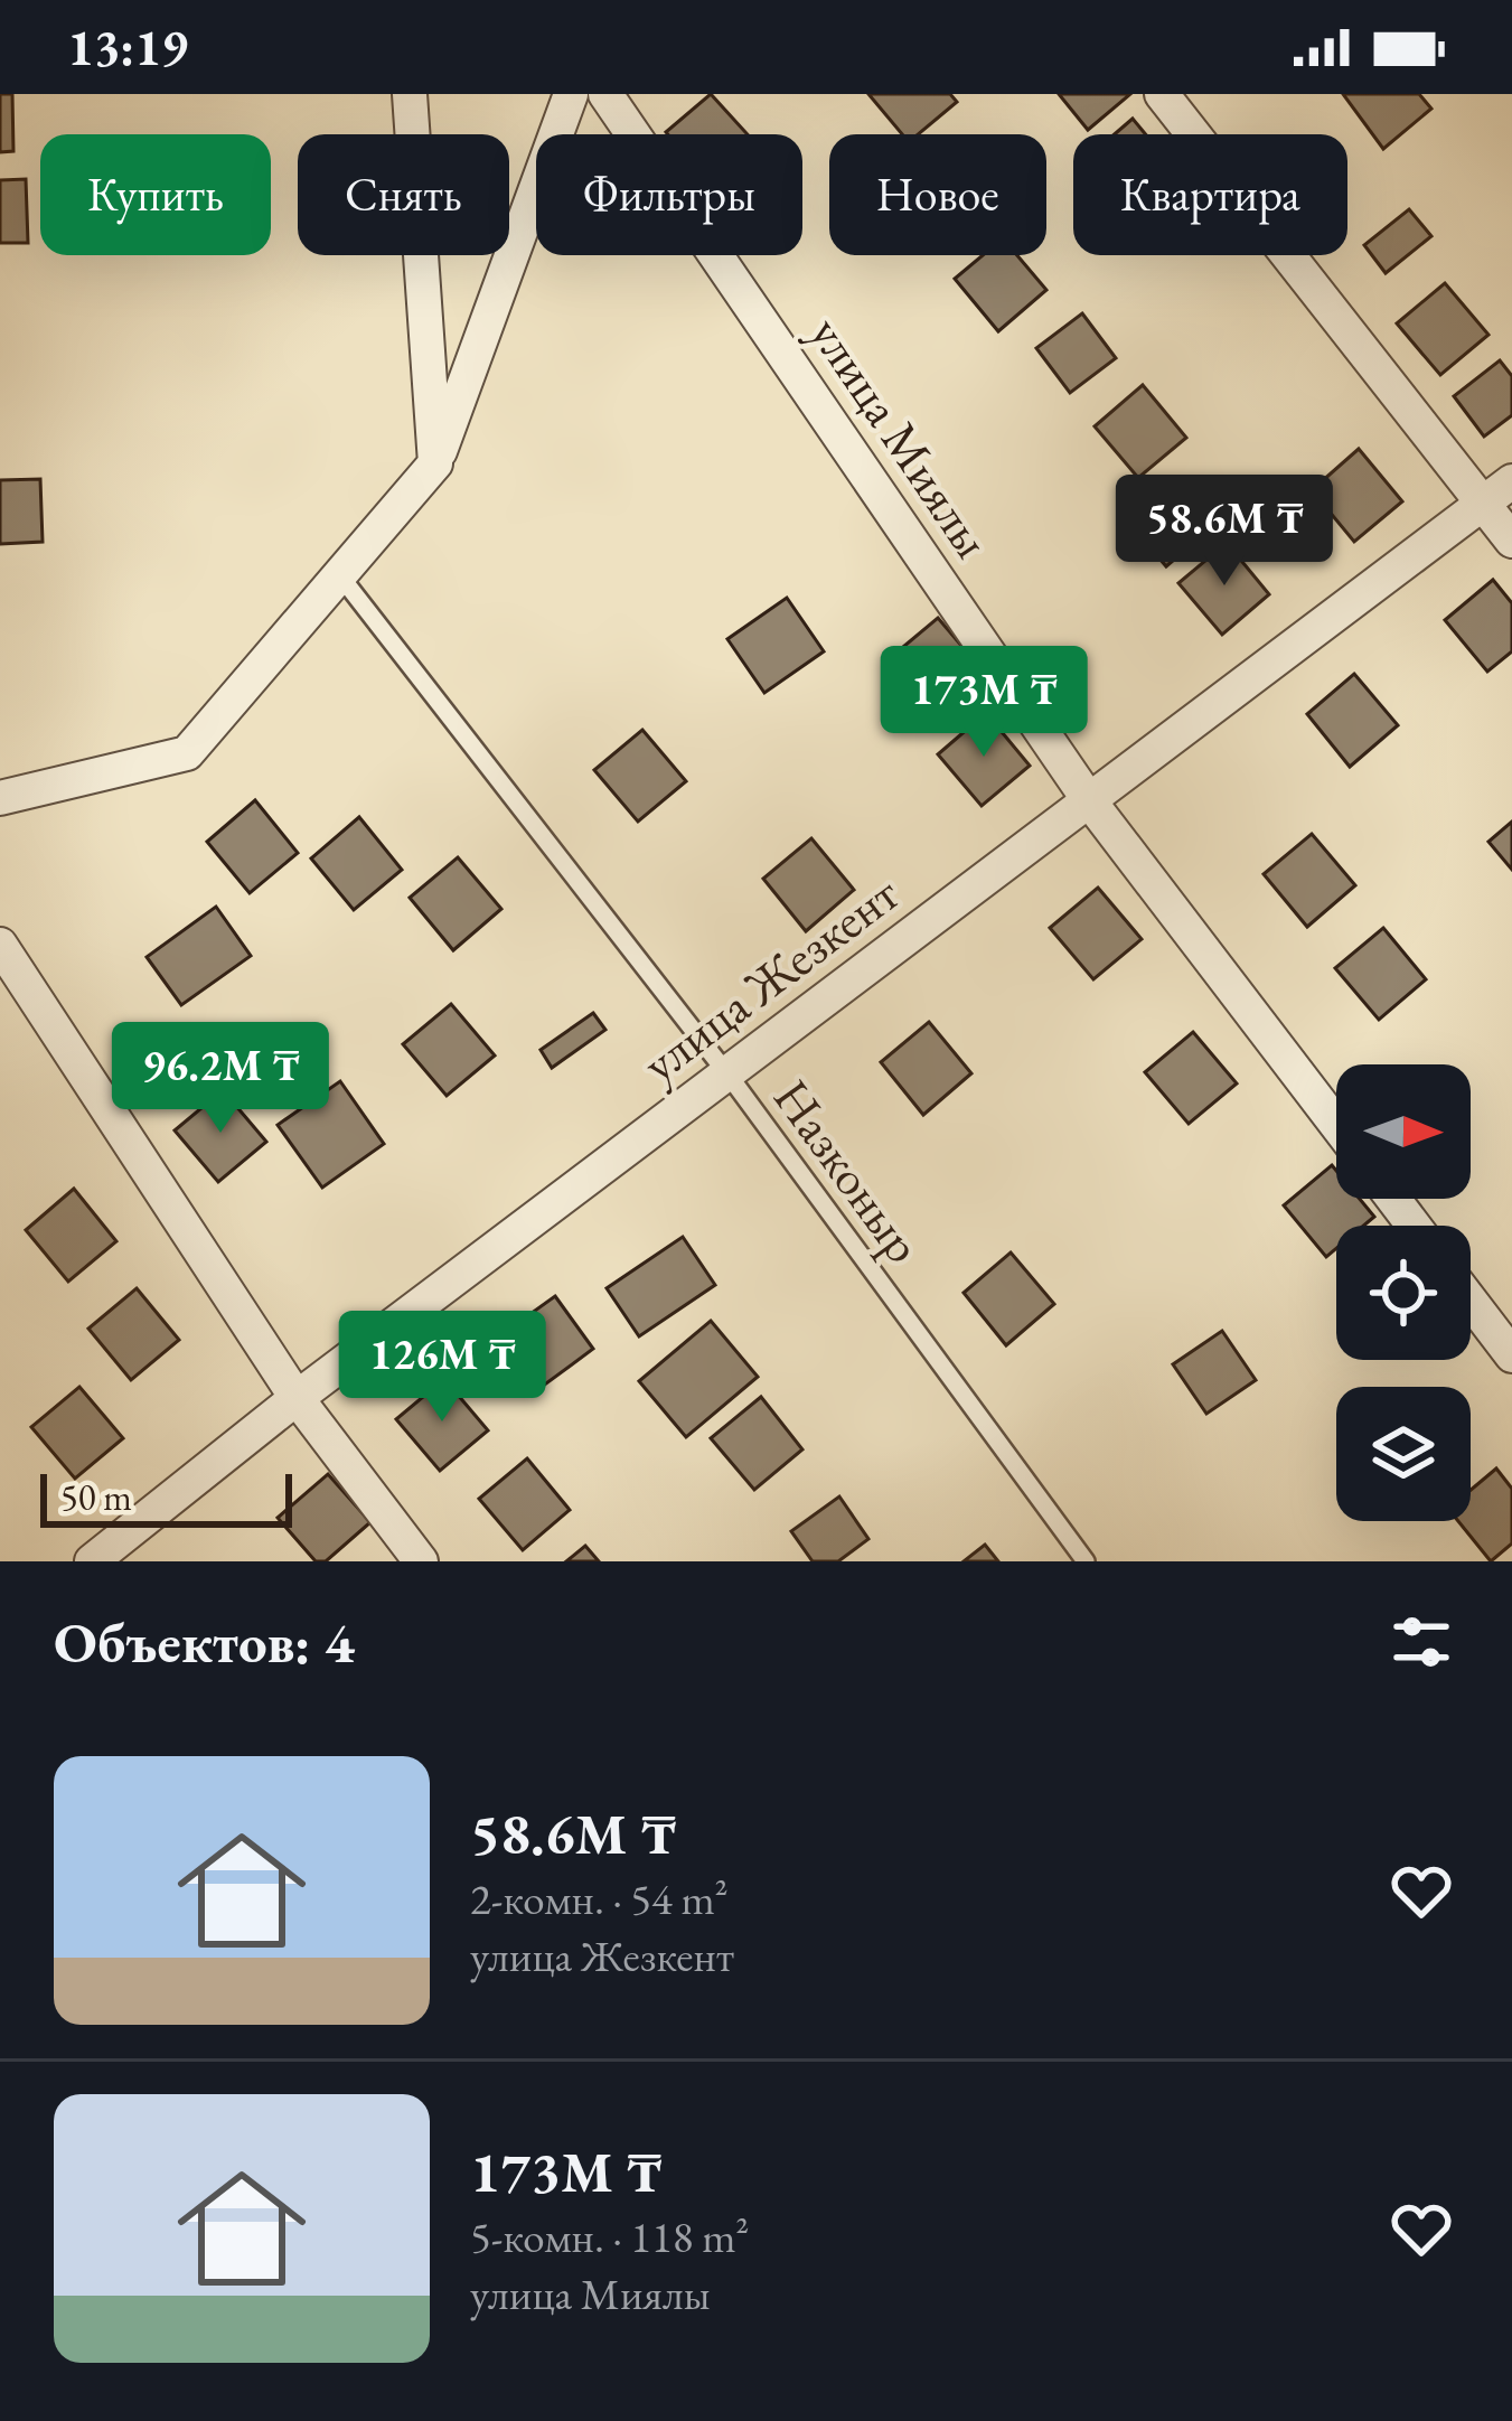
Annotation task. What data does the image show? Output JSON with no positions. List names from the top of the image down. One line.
{"streets":{"street":["улица Миялы","улица Жезкент"],"lane":["Назконыр"]},"crossings":[["улица Миялы","улица Жезкент"],["улица Жезкент","Назконыр"]],"scale_bar":"50 m","north":"right","page":{"status":"13:19","chip":["Купить","Снять","Фильтры","Новое","Квартира"],"price":["58.6M ₸","173M ₸","96.2M ₸","126M ₸"],"scale":"50 m","heading":"Объектов: 4","list":[{"name":"58.6M ₸","note":"2-комн. · 54 m² · улица Жезкент"},{"name":"173M ₸","note":"5-комн. · 118 m² · улица Миялы"}]}}
